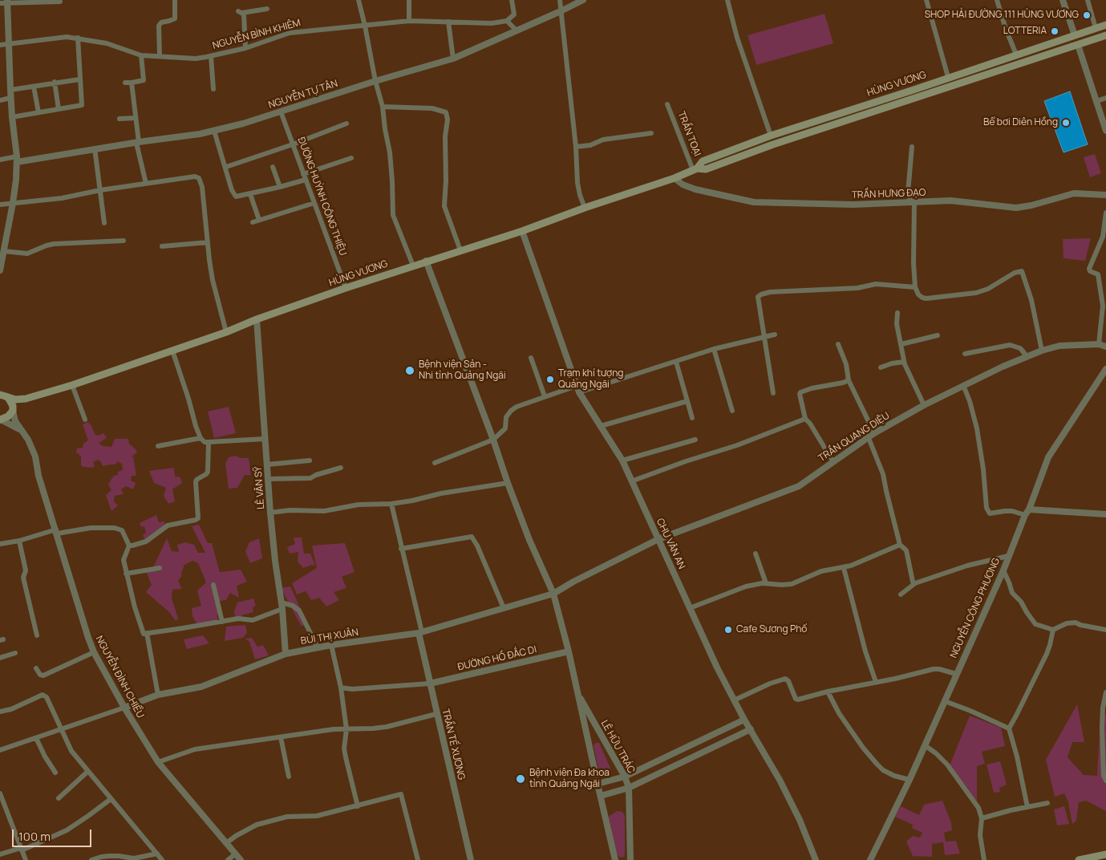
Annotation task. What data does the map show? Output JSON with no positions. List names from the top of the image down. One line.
{"streets":{"main road":["HÙNG VƯƠNG"],"street":["NGUYỄN BÌNH KHIÊM","NGUYỄN TỰ TÂN","TRẦN TOẠI","TRẦN HƯNG ĐẠO","ĐƯỜNG HUỲNH CÔNG THIỆU","TRẦN QUANG DIỆU","LÊ VĂN SỸ","CHU VĂN AN","NGUYỄN CÔNG PHƯƠNG","BÙI THỊ XUÂN","ĐƯỜNG HỒ ĐẮC DI","NGUYỄN ĐÌNH CHIỂU","TRẦN TẾ XƯƠNG","LÊ HỮU TRÁC"]},"crossings":[["HÙNG VƯƠNG","TRẦN TOẠI"],["HÙNG VƯƠNG","TRẦN HƯNG ĐẠO"],["HÙNG VƯƠNG","ĐƯỜNG HUỲNH CÔNG THIỆU"],["HÙNG VƯƠNG","LÊ VĂN SỸ"],["HÙNG VƯƠNG","CHU VĂN AN"],["HÙNG VƯƠNG","LÊ HỮU TRÁC"],["NGUYỄN TỰ TÂN","ĐƯỜNG HUỲNH CÔNG THIỆU"],["TRẦN QUANG DIỆU","CHU VĂN AN"],["TRẦN QUANG DIỆU","BÙI THỊ XUÂN"],["LÊ VĂN SỸ","BÙI THỊ XUÂN"],["CHU VĂN AN","BÙI THỊ XUÂN"],["BÙI THỊ XUÂN","NGUYỄN ĐÌNH CHIỂU"],["BÙI THỊ XUÂN","TRẦN TẾ XƯƠNG"],["BÙI THỊ XUÂN","LÊ HỮU TRÁC"],["ĐƯỜNG HỒ ĐẮC DI","TRẦN TẾ XƯƠNG"],["ĐƯỜNG HỒ ĐẮC DI","LÊ HỮU TRÁC"]],"places":["SHOP HẢI ĐƯỜNG 111 HÙNG VƯƠNG","LOTTERIA","Bể bơi Diên Hồng","Bệnh viện Sản - Nhi tỉnh Quảng Ngãi","Trạm khí tượng Quảng Ngãi","Cafe Sương Phố","Bệnh viện Đa khoa tỉnh Quảng Ngãi"],"scale_bar":"100 m"}
